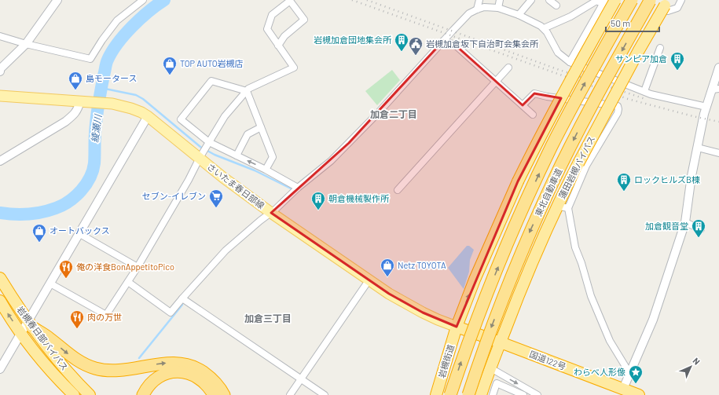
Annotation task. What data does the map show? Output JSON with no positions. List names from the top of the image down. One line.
{"streets":{"highway":["蓮田岩槻バイパス","東北自動車道","岩槻春日部バイパス","国道122号","岩槻街道"],"main road":["さいたま春日部線"]},"crossings":[["蓮田岩槻バイパス","国道122号"],["さいたま春日部線","国道122号"],["さいたま春日部線","岩槻街道"],["国道122号","岩槻街道"]],"districts":["加倉二丁目","加倉三丁目"],"water":["綾瀬川"],"places":{"building":["岩槻加倉団地集会所","サンピア加倉","ロックヒルズB棟","朝倉機械製作所","加倉観音堂"],"public building":["岩槻加倉坂下自治町会集会所"],"shop":["TOP AUTO岩槻店","島モータース","オートバックス","Netz TOYOTA"],"supermarket":["セブン-イレブン"],"restaurant":["俺の洋食BonAppetitoPico","肉の万世"],"place":["わらべ人形像"]},"scale_bar":"50 m","north":"top right"}
